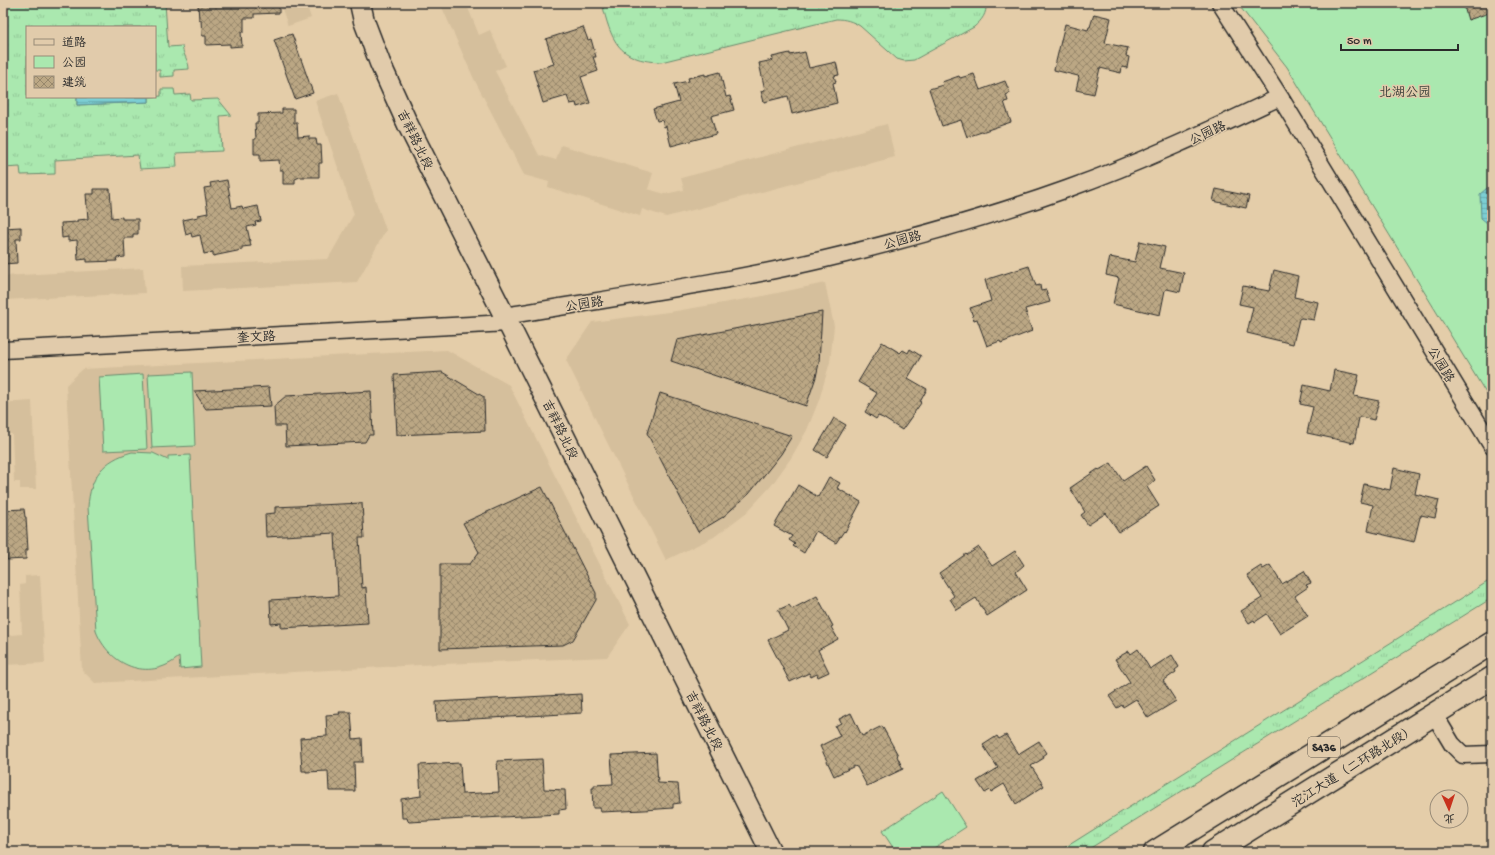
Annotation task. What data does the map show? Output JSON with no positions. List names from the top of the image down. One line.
{"streets":{"highway":["S436","沱江大道（二环路北段）"],"street":["公园路","吉祥路北段","奎文路"]},"crossings":[["公园路","吉祥路北段"],["公园路","奎文路"],["吉祥路北段","奎文路"]],"parks":["北湖公园"],"legend":["道路","公园","建筑"],"scale_bar":"50 m","north":"bottom"}
